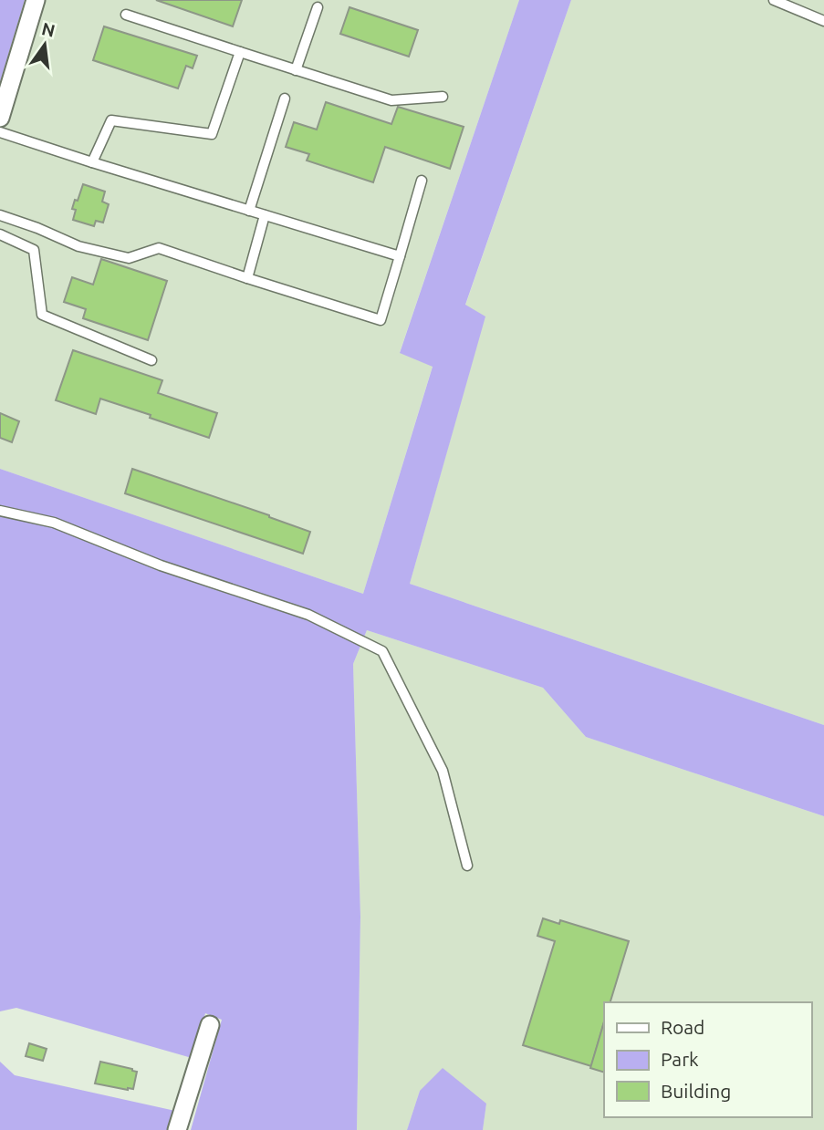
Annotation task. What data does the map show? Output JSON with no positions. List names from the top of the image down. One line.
{"legend":["Road","Park","Building"],"north":"top"}
